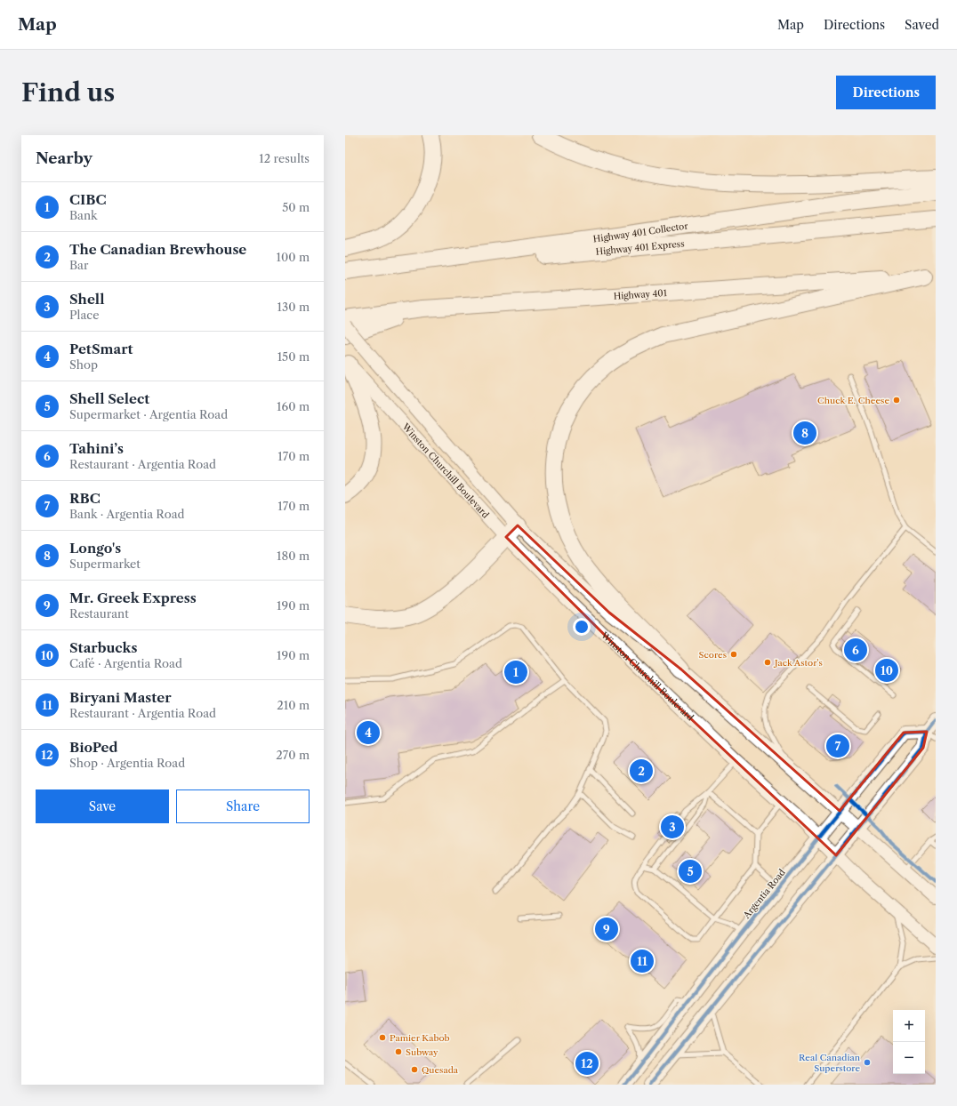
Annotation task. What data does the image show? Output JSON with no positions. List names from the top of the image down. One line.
{"streets":{"highway":["Highway 401 Collector","Highway 401 Express","Highway 401"],"main road":["Winston Churchill Boulevard","Argentia Road"]},"crossings":[["Winston Churchill Boulevard","Argentia Road"]],"places":["Chuck E. Cheese","Scores","Jack Astor's","Pamier Kabob","Subway","Real Canadian Superstore","Quesada"],"page":{"header":"Map","nav":["Map","Directions","Saved"],"buttons":["Directions",["Save","Share"]],"title":"Find us","heading":["Nearby","12 results"],"list":[{"mark":"1","name":"CIBC","note":"Bank","value":"50 m"},{"mark":"2","name":"The Canadian Brewhouse","note":"Bar","value":"100 m"},{"mark":"3","name":"Shell","note":"Place","value":"130 m"},{"mark":"4","name":"PetSmart","note":"Shop","value":"150 m"},{"mark":"5","name":"Shell Select","note":"Supermarket · Argentia Road","value":"160 m"},{"mark":"6","name":"Tahini’s","note":"Restaurant · Argentia Road","value":"170 m"},{"mark":"7","name":"RBC","note":"Bank · Argentia Road","value":"170 m"},{"mark":"8","name":"Longo's","note":"Supermarket","value":"180 m"},{"mark":"9","name":"Mr. Greek Express","note":"Restaurant","value":"190 m"},{"mark":"10","name":"Starbucks","note":"Café · Argentia Road","value":"190 m"},{"mark":"11","name":"Biryani Master","note":"Restaurant · Argentia Road","value":"210 m"},{"mark":"12","name":"BioPed","note":"Shop · Argentia Road","value":"270 m"}],"pins":["8","6","10","1","4","7","2","3","5","9","11","12"],"map_buttons":["+","−"]}}
